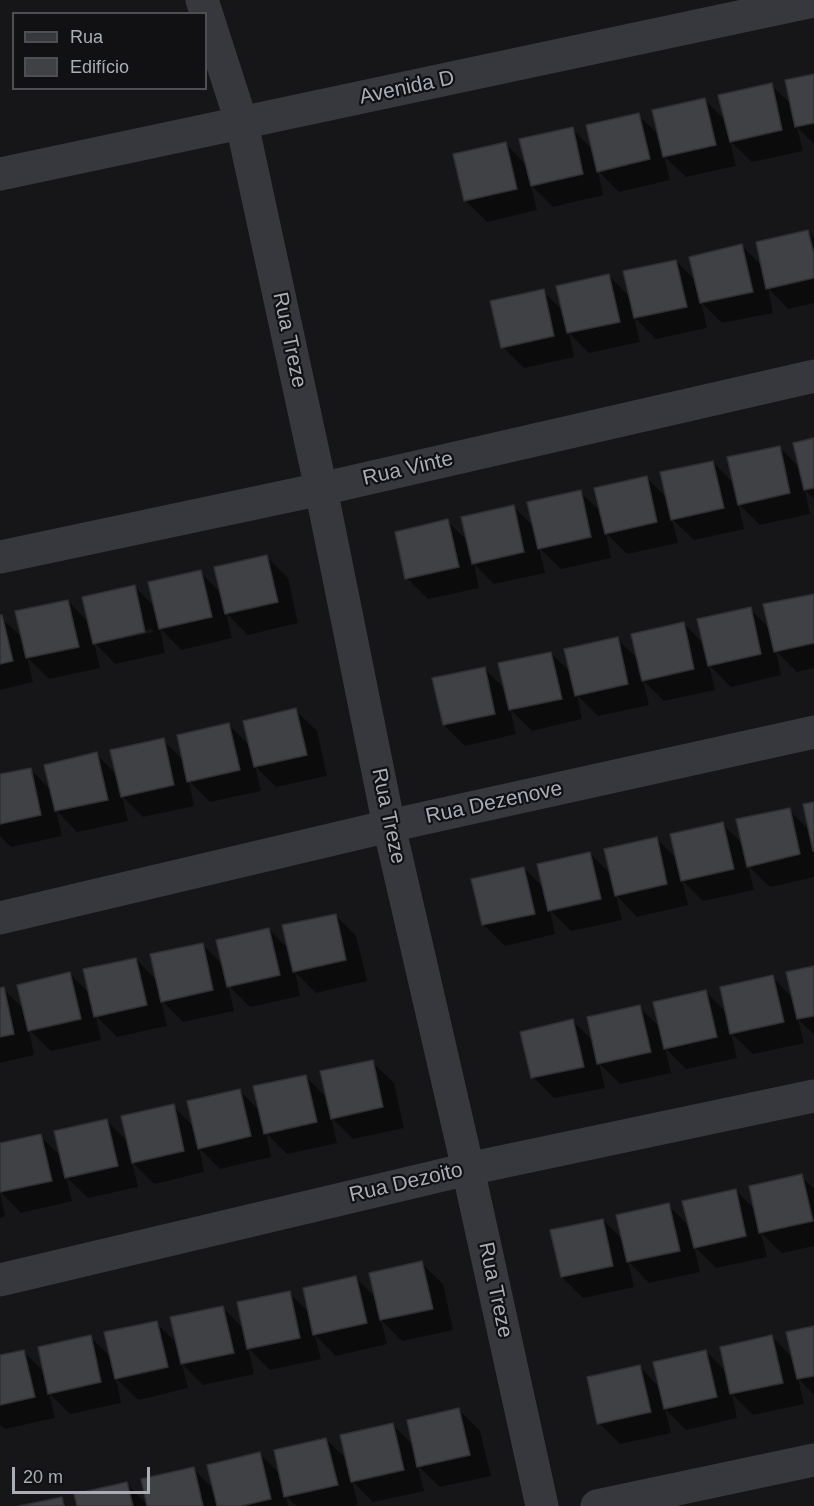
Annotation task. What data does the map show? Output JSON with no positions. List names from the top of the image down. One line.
{"streets":{"street":["Avenida D","Rua Treze","Rua Vinte","Rua Dezenove","Rua Dezoito"]},"crossings":[["Avenida D","Rua Treze"],["Rua Treze","Rua Vinte"],["Rua Treze","Rua Dezenove"],["Rua Treze","Rua Dezoito"]],"legend":["Rua","Edifício"],"scale_bar":"20 m"}
